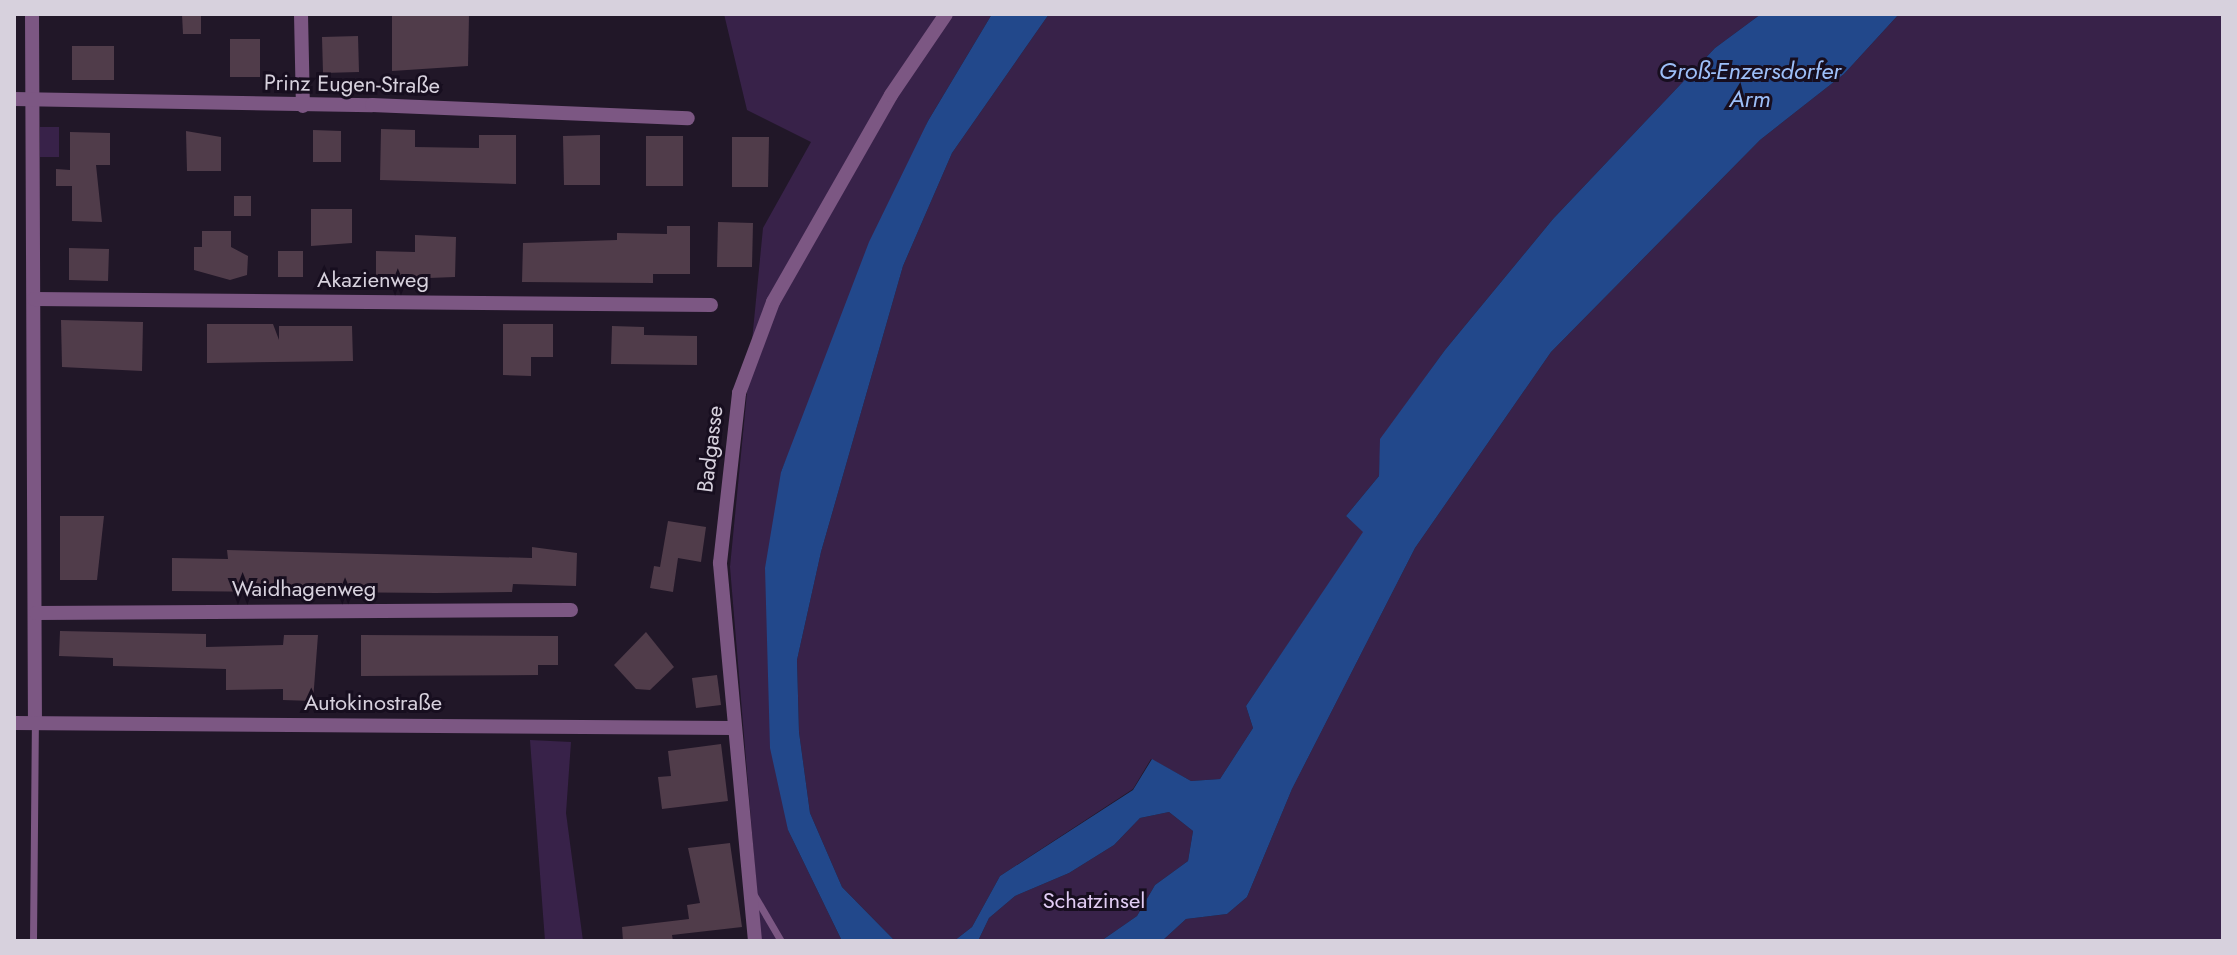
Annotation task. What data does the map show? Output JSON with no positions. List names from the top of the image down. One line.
{"streets":{"street":["Prinz Eugen-Straße","Akazienweg","Badgasse","Waidhagenweg","Autokinostraße"]},"crossings":[["Badgasse","Autokinostraße"]],"water":["Groß-Enzersdorfer Arm"],"parks":["Schatzinsel"]}
